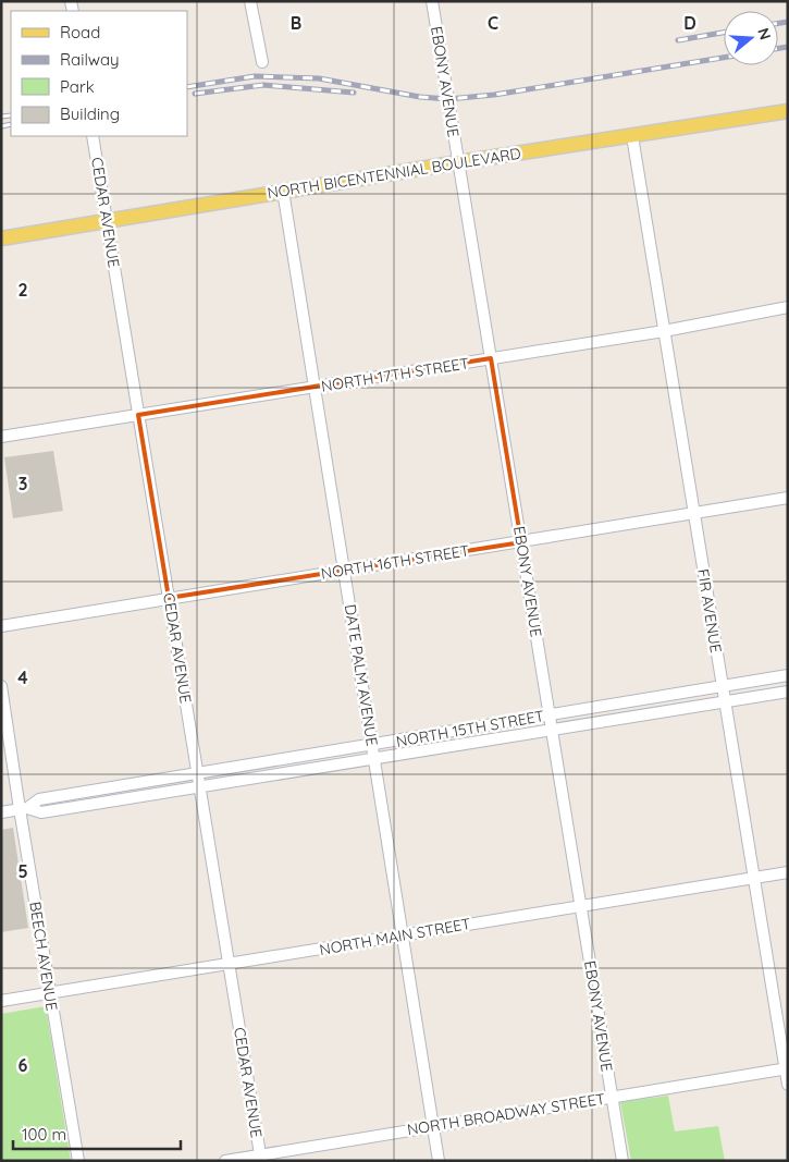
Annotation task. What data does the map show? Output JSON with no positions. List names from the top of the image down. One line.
{"streets":{"main road":["NORTH BICENTENNIAL BOULEVARD"],"street":["EBONY AVENUE","CEDAR AVENUE","NORTH 17TH STREET","NORTH 16TH STREET","FIR AVENUE","DATE PALM AVENUE","NORTH 15TH STREET","NORTH MAIN STREET","BEECH AVENUE","NORTH BROADWAY STREET"]},"crossings":[["EBONY AVENUE","NORTH BICENTENNIAL BOULEVARD"],["EBONY AVENUE","NORTH 17TH STREET"],["EBONY AVENUE","NORTH 16TH STREET"],["EBONY AVENUE","NORTH 15TH STREET"],["EBONY AVENUE","NORTH MAIN STREET"],["EBONY AVENUE","NORTH BROADWAY STREET"],["NORTH BICENTENNIAL BOULEVARD","CEDAR AVENUE"],["NORTH BICENTENNIAL BOULEVARD","FIR AVENUE"],["NORTH BICENTENNIAL BOULEVARD","DATE PALM AVENUE"],["CEDAR AVENUE","NORTH 17TH STREET"],["CEDAR AVENUE","NORTH 16TH STREET"],["CEDAR AVENUE","NORTH 15TH STREET"],["CEDAR AVENUE","NORTH MAIN STREET"],["CEDAR AVENUE","NORTH BROADWAY STREET"],["NORTH 17TH STREET","FIR AVENUE"],["NORTH 17TH STREET","DATE PALM AVENUE"],["NORTH 16TH STREET","FIR AVENUE"],["NORTH 16TH STREET","DATE PALM AVENUE"],["FIR AVENUE","NORTH 15TH STREET"],["FIR AVENUE","NORTH MAIN STREET"],["FIR AVENUE","NORTH BROADWAY STREET"],["DATE PALM AVENUE","NORTH 15TH STREET"],["DATE PALM AVENUE","NORTH MAIN STREET"],["DATE PALM AVENUE","NORTH BROADWAY STREET"],["NORTH 15TH STREET","BEECH AVENUE"],["NORTH MAIN STREET","BEECH AVENUE"]],"legend":["Road","Railway","Park","Building"],"scale_bar":"100 m","north":"right","grid":{"columns":["B","C","D"],"rows":["2","3","4","5","6"]}}
